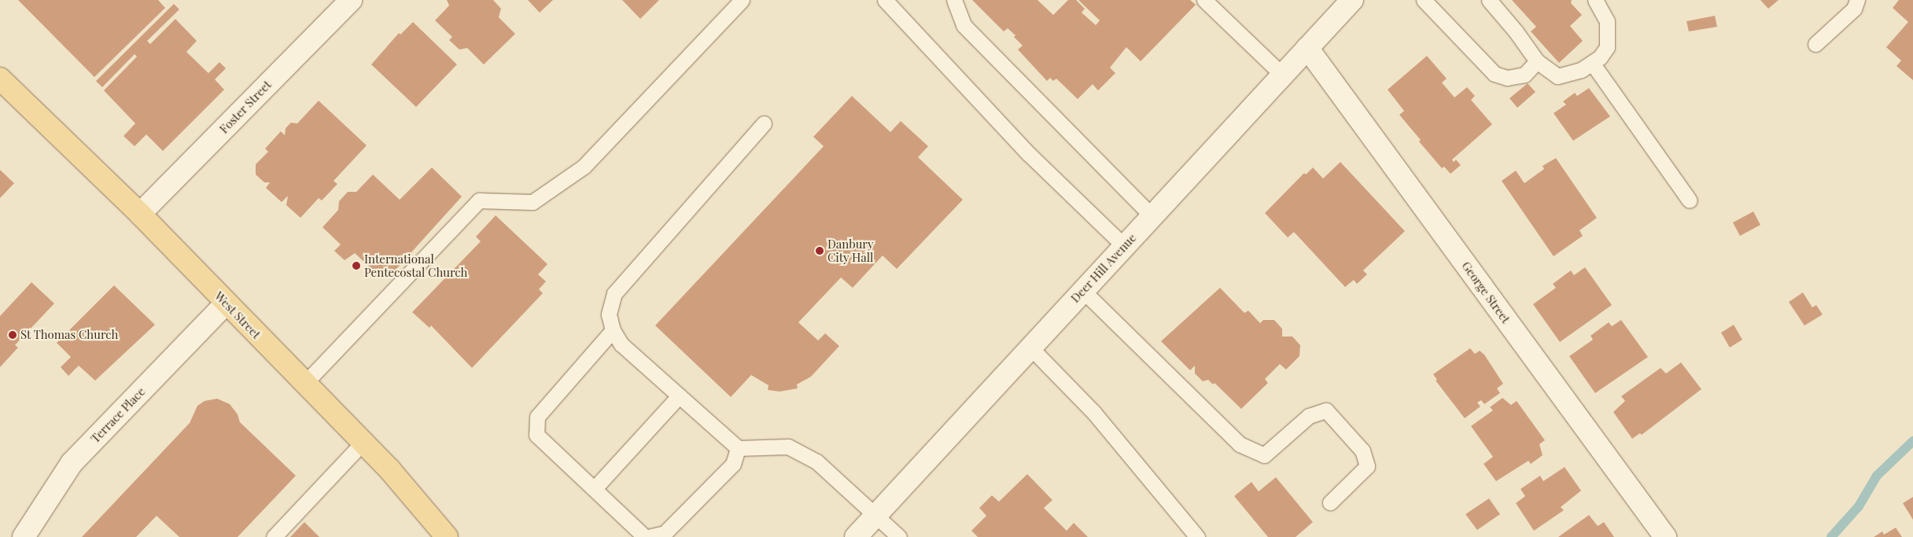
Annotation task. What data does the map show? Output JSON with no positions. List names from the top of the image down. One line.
{"streets":{"main road":["West Street"],"street":["Foster Street","Deer Hill Avenue","George Street","Terrace Place"]},"crossings":[["Foster Street","West Street"],["Deer Hill Avenue","George Street"],["West Street","Terrace Place"]],"places":["Danbury City Hall","International Pentecostal Church","St Thomas Church"]}
